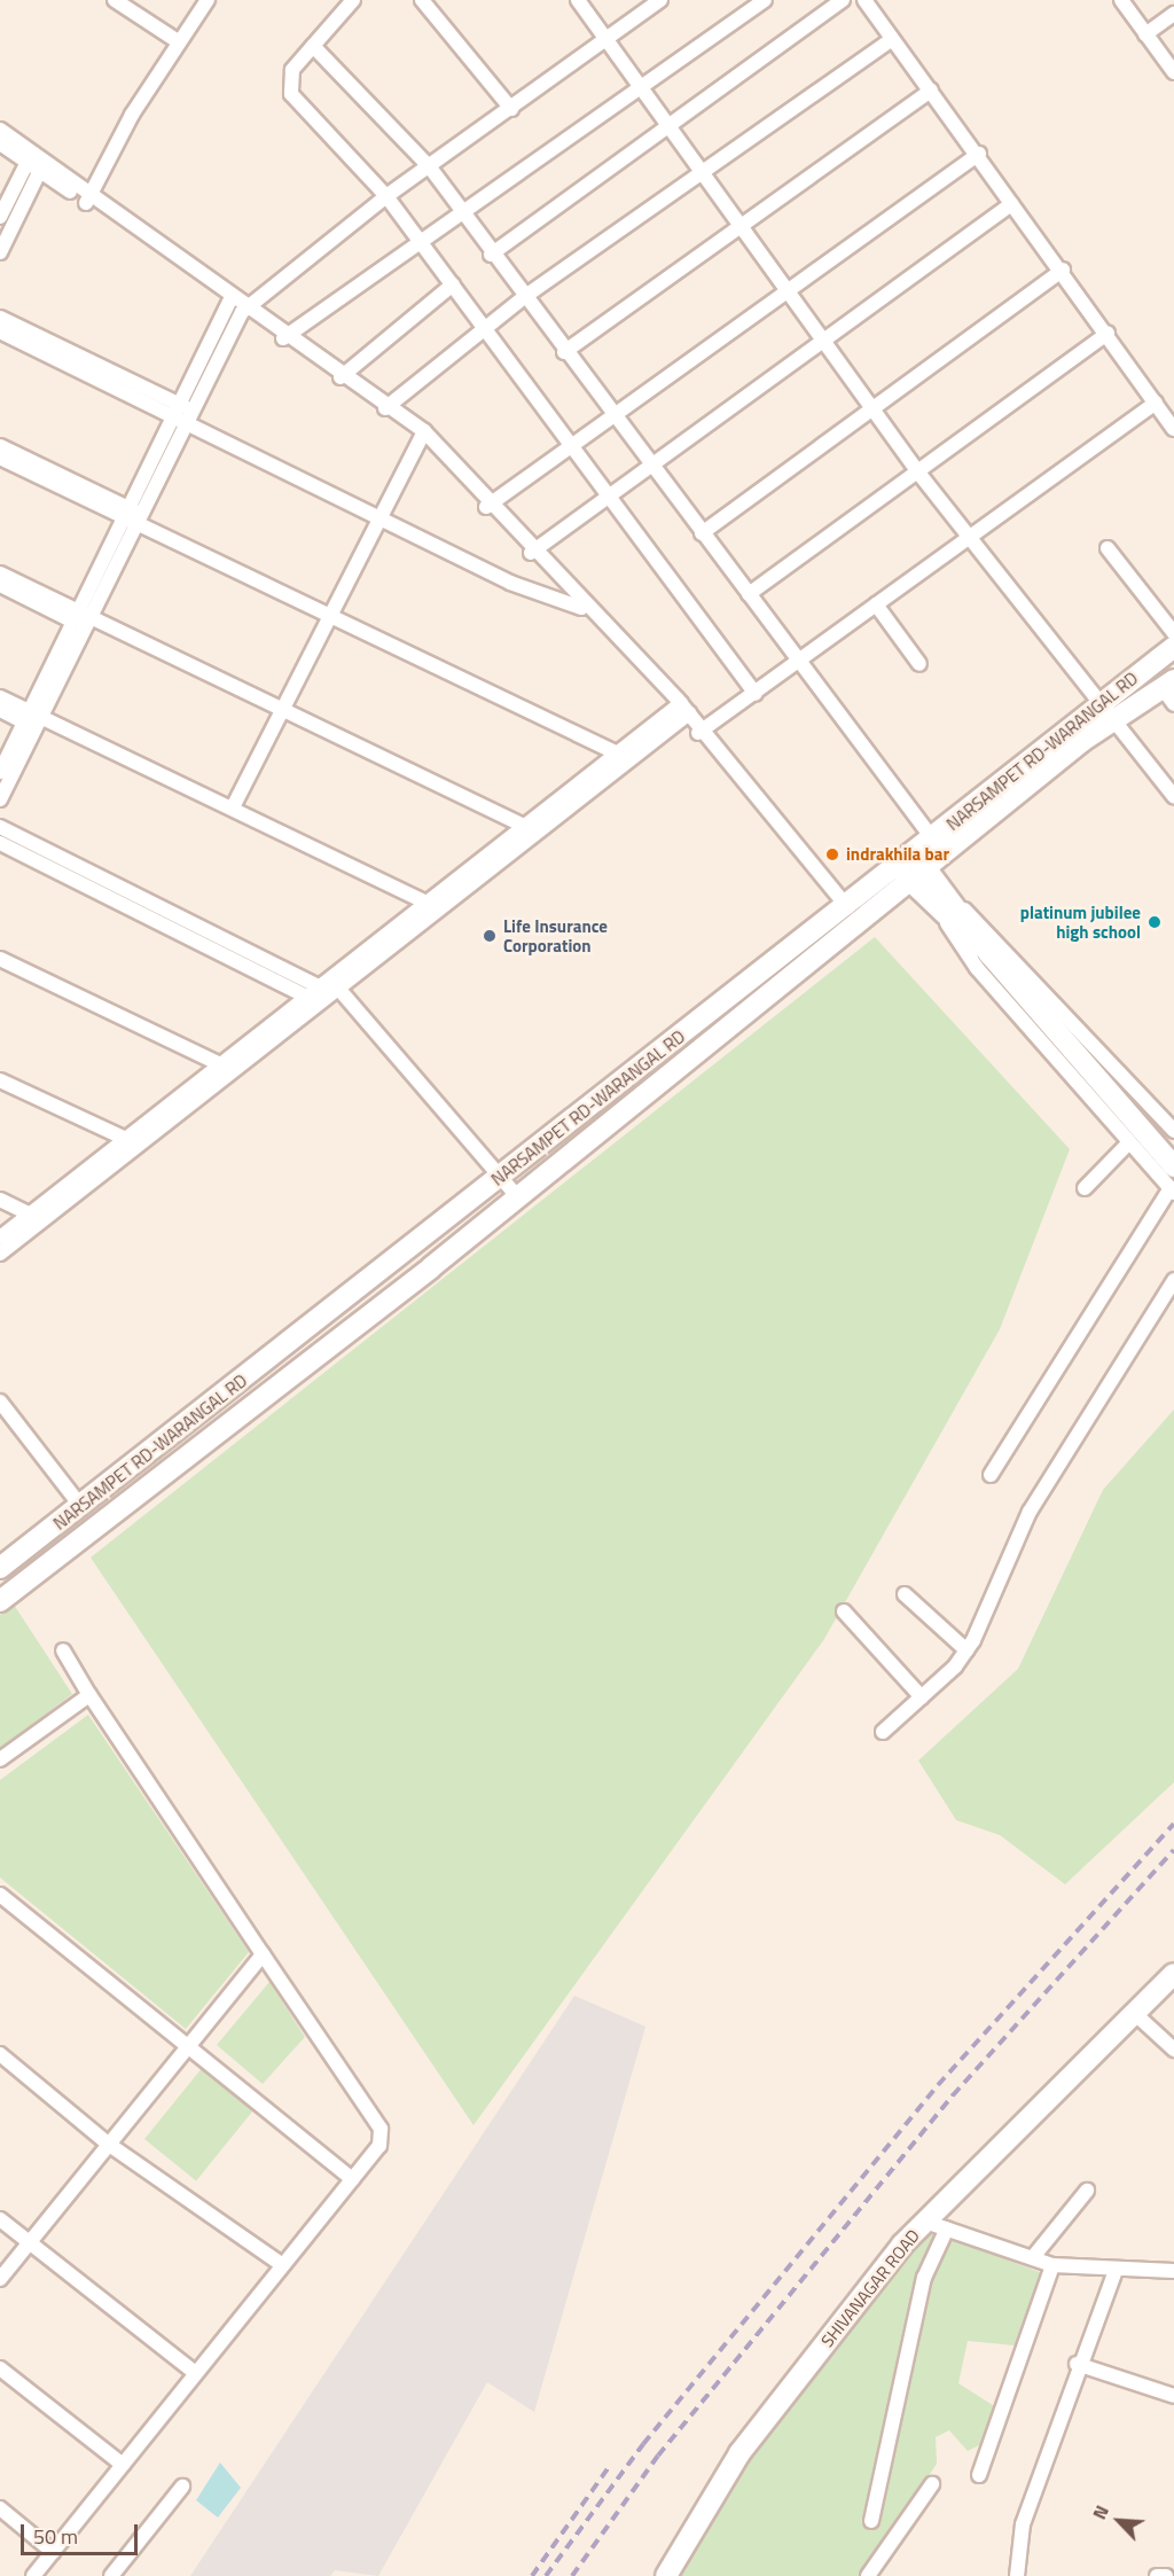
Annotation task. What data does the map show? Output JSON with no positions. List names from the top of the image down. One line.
{"streets":{"main road":["NARSAMPET RD-WARANGAL RD","SHIVANAGAR ROAD"]},"places":["indrakhila bar","platinum jubilee high school","Life Insurance Corporation"],"scale_bar":"50 m","north":"top left"}
